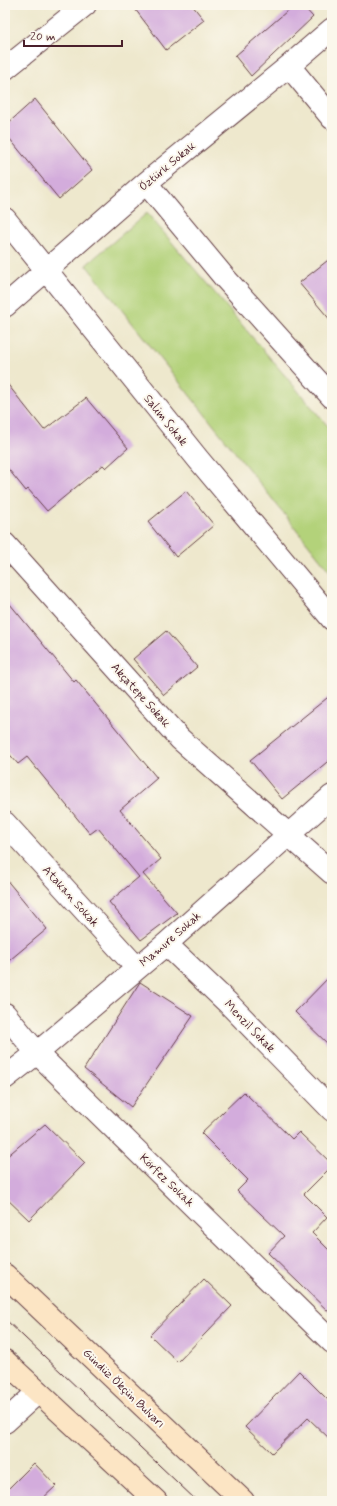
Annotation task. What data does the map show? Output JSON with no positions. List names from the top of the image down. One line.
{"streets":{"street":["Öztürk Sokak","Salim Sokak","Akçatepe Sokak","Atakan Sokak","Mamure Sokak","Menzil Sokak","Körfez Sokak","Gündüz Ökçün Bulvarı"]},"crossings":[["Öztürk Sokak","Salim Sokak"],["Akçatepe Sokak","Mamure Sokak"],["Atakan Sokak","Mamure Sokak"],["Mamure Sokak","Menzil Sokak"],["Mamure Sokak","Körfez Sokak"]],"scale_bar":"20 m"}
